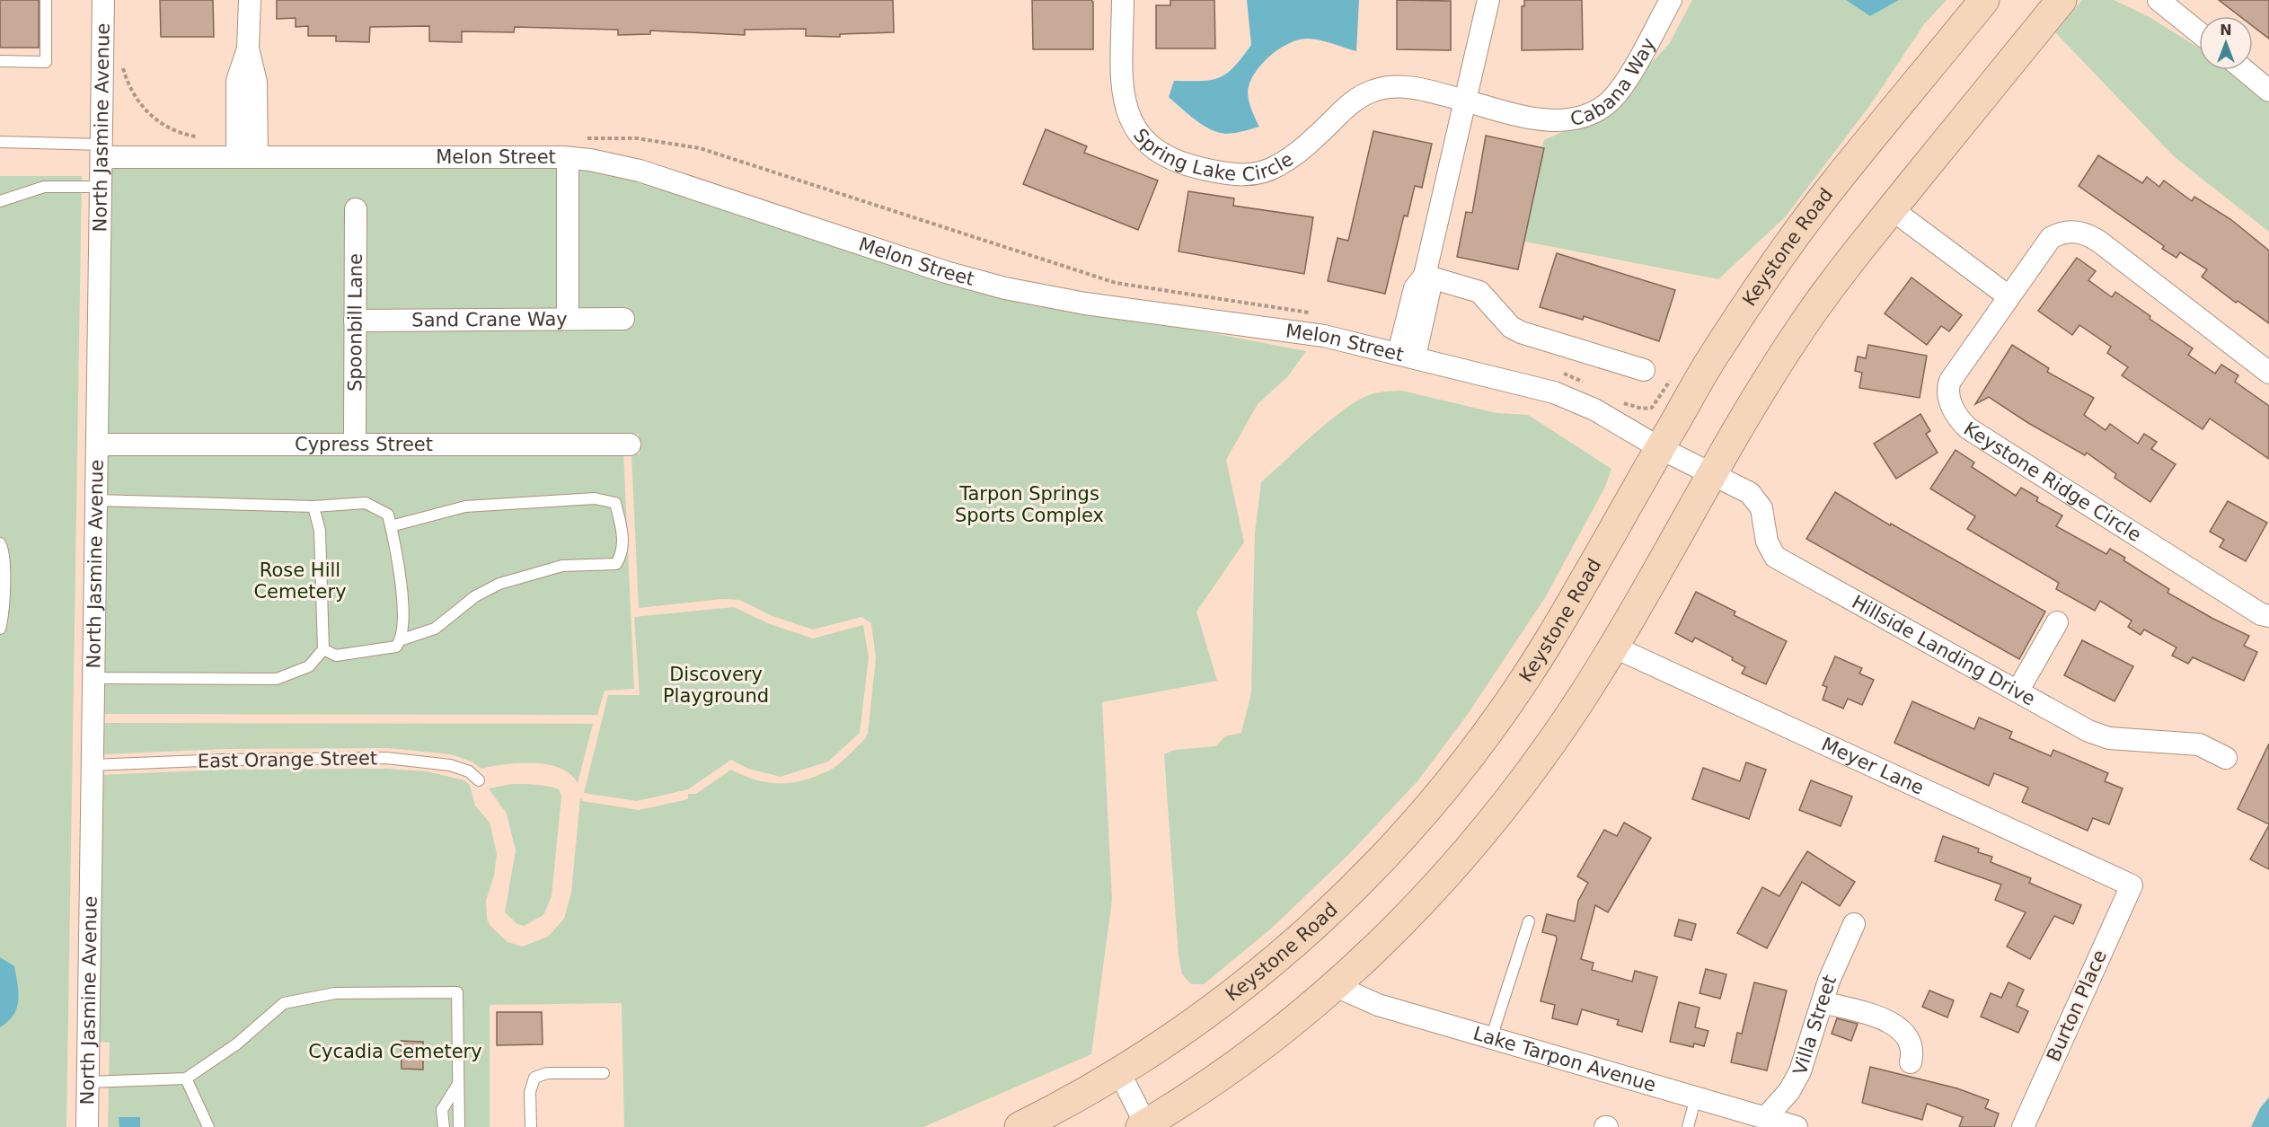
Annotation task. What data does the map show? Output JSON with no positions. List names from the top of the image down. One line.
{"streets":{"main road":["Keystone Road"],"street":["Cabana Way","North Jasmine Avenue","Spring Lake Circle","Melon Street","Sand Crane Way","Spoonbill Lane","Cypress Street","Keystone Ridge Circle","Hillside Landing Drive","Meyer Lane","Burton Place","Villa Street","Lake Tarpon Avenue"],"lane":["East Orange Street"]},"crossings":[["Cabana Way","Spring Lake Circle"],["North Jasmine Avenue","Melon Street"],["North Jasmine Avenue","Cypress Street"],["North Jasmine Avenue","East Orange Street"],["Melon Street","Keystone Road"],["Melon Street","Hillside Landing Drive"],["Sand Crane Way","Spoonbill Lane"],["Meyer Lane","Burton Place"],["Villa Street","Lake Tarpon Avenue"]],"parks":["Tarpon Springs Sports Complex","Rose Hill Cemetery","Discovery Playground","Cycadia Cemetery"],"north":"top"}
